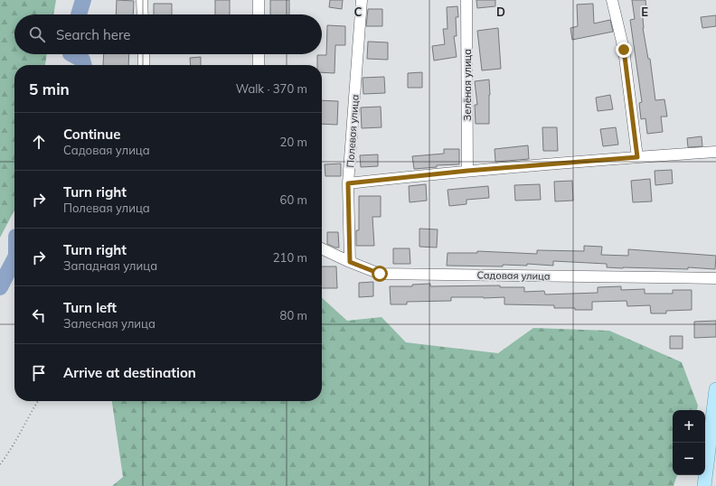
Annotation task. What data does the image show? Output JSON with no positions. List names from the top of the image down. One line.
{"streets":{"street":["Зелёная улица","Полевая улица","Садовая улица"]},"crossings":[["Полевая улица","Садовая улица"]],"page":{"search":"Search here","heading":["5 min","Walk · 370 m"],"list":[["Continue","Садовая улица","20 m"],["Turn right","Полевая улица","60 m"],["Turn right","Западная улица","210 m"],["Turn left","Залесная улица","80 m"],"Arrive at destination"],"map_buttons":["+","−"]},"grid":{"columns":["C","D","E"]}}
